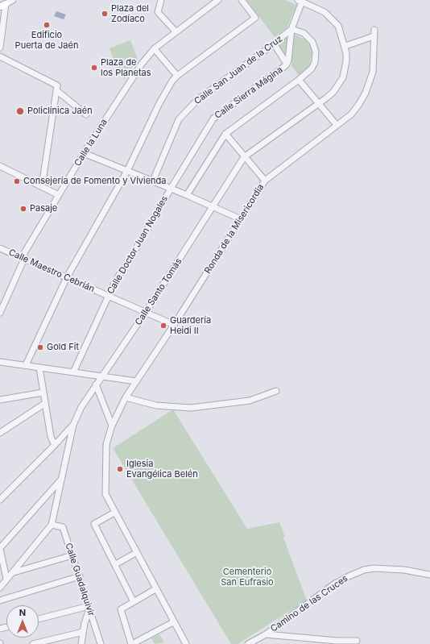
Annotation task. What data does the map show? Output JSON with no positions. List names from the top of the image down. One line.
{"streets":{"street":["Calle San Juan de la Cruz","Calle Sierra Mágina","Calle la Luna","Ronda de la Misericordia","Calle Doctor Juan Nogales","Calle Maestro Cebrián","Calle Santo Tomás","Calle Guadalquivir","Camino de las Cruces"]},"crossings":[["Calle Sierra Mágina","Calle Doctor Juan Nogales"],["Calle la Luna","Calle Maestro Cebrián"],["Ronda de la Misericordia","Calle Maestro Cebrián"],["Calle Doctor Juan Nogales","Calle Maestro Cebrián"],["Calle Maestro Cebrián","Calle Santo Tomás"]],"parks":["Cementerio San Eufrasio"],"places":["Plaza del Zodíaco","Edificio Puerta de Jaén","Plaza de los Planetas","Policlínica Jaén","Consejería de Fomento y Vivienda","Pasaje","Guardería Heidi II","Gold Fit","Iglesia Evangélica Belén"],"north":"top"}
